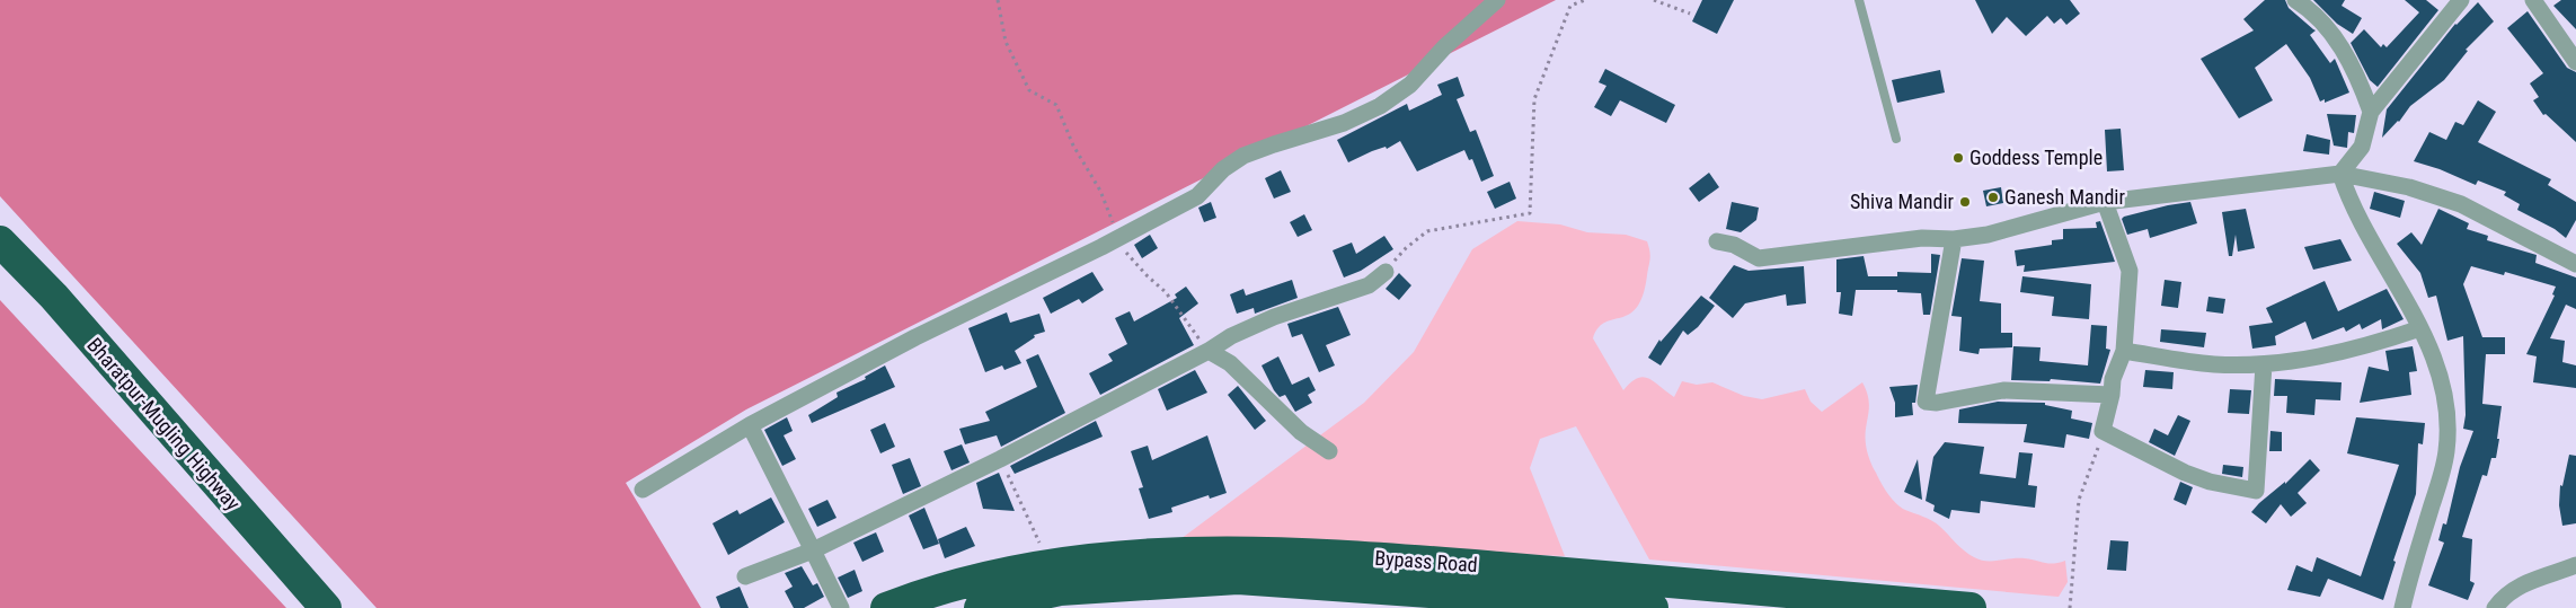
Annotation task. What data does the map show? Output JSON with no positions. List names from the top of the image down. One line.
{"streets":{"highway":["Bharatpur-Mugling Highway","Bypass Road"]},"places":["Goddess Temple","Ganesh Mandir","Shiva Mandir"]}
